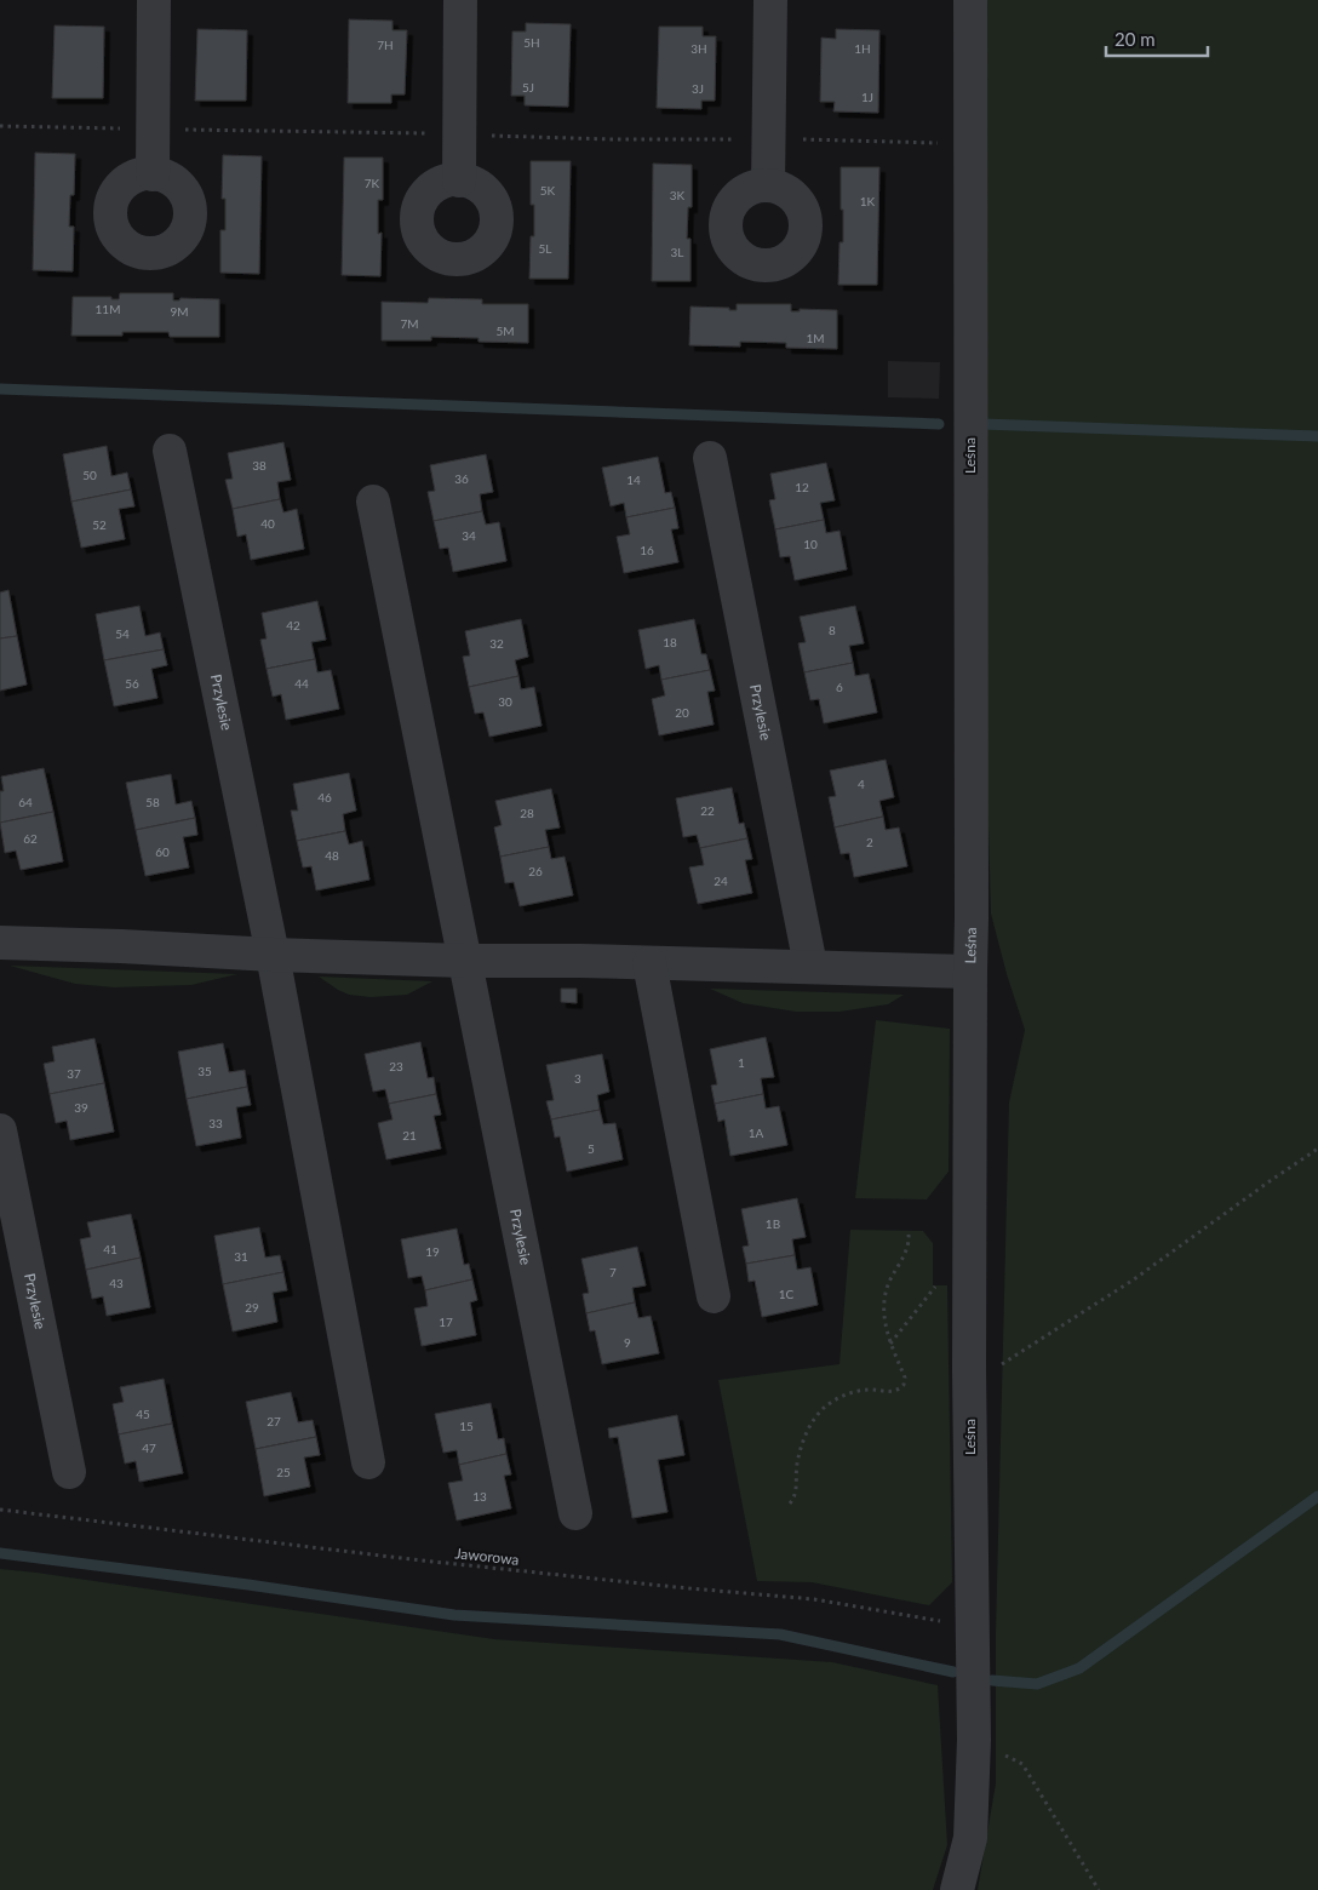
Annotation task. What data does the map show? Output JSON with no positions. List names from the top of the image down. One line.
{"streets":{"street":["Leśna","Przylesie"],"path":["Jaworowa"]},"crossings":[["Leśna","Jaworowa"]],"house_numbers":["5H","7H","3H","1H","5J","3J","1J","7K","5K","3K","1K","5L","3L","11M","9M","7M","5M","1M","38","50","36","14","12","40","52","34","10","16","42","8","54","18","32","56","44","6","30","20","4","46","64","58","22","28","62","2","60","48","26","24","1","23","35","37","3","39","33","1A","21","5","1B","41","19","31","7","43","1C","29","17","9","45","27","15","47","25","13"],"scale_bar":"20 m"}
